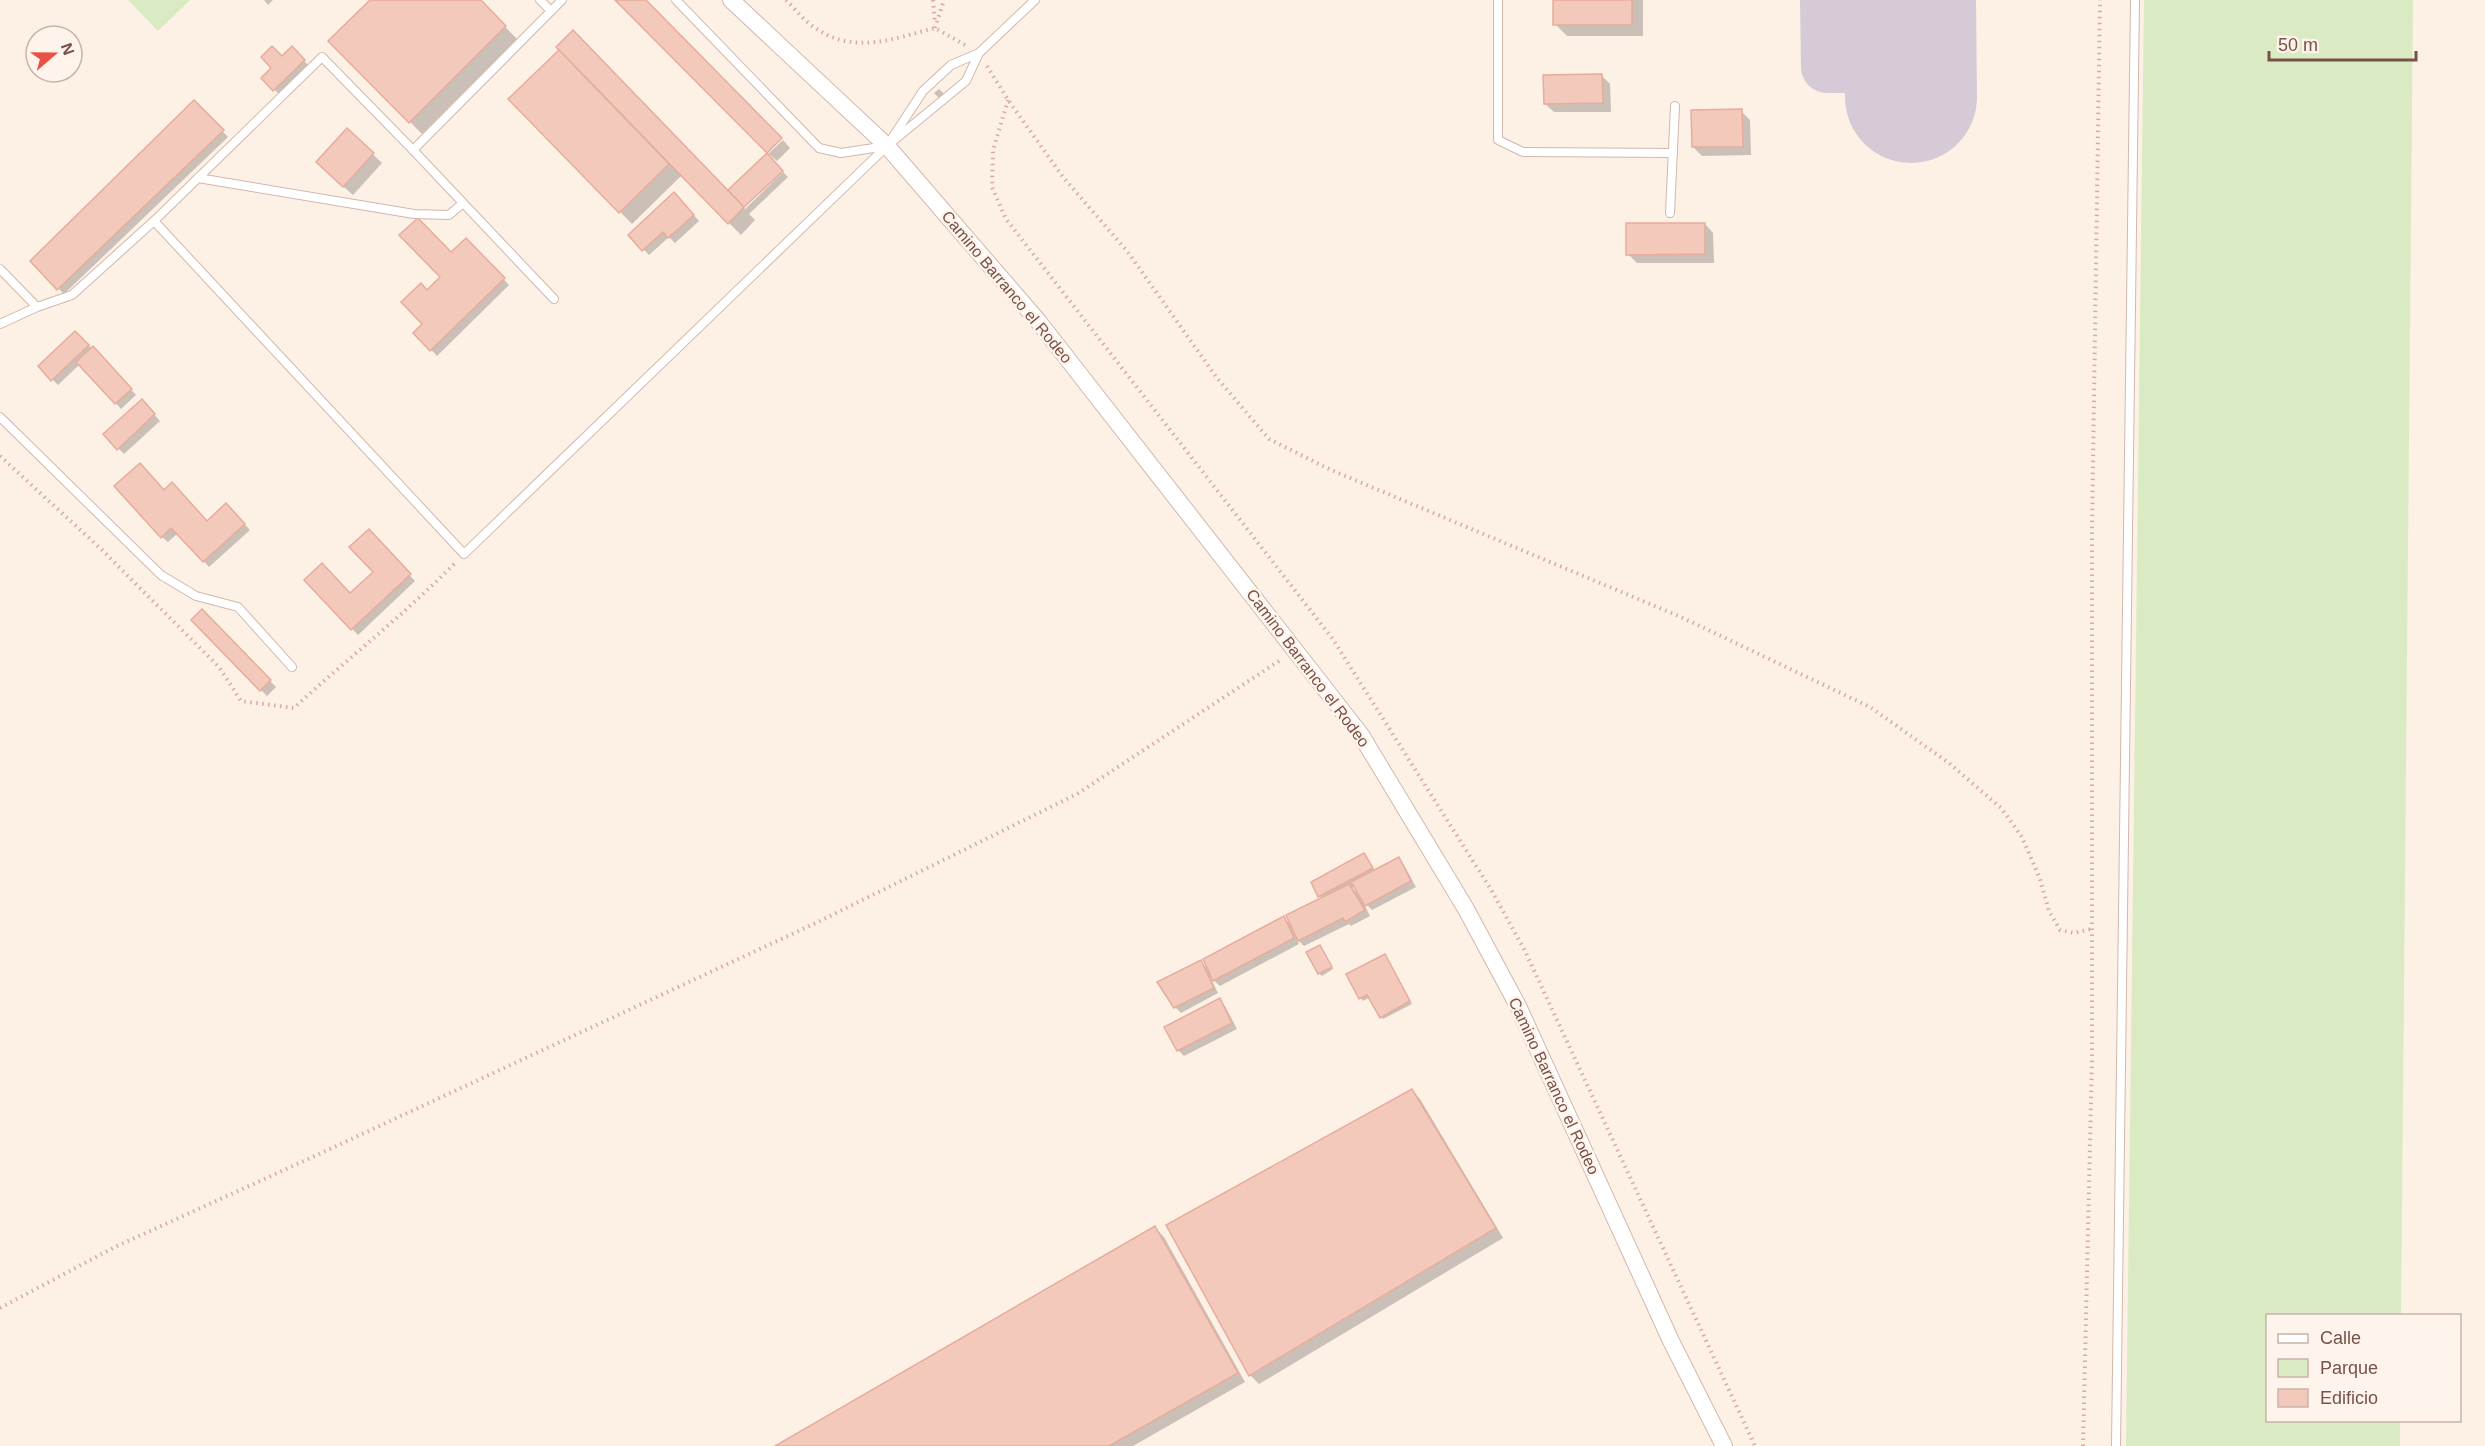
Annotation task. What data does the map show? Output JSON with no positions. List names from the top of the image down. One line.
{"streets":{"street":["Camino Barranco el Rodeo"]},"legend":["Calle","Parque","Edificio"],"scale_bar":"50 m","north":"right"}
